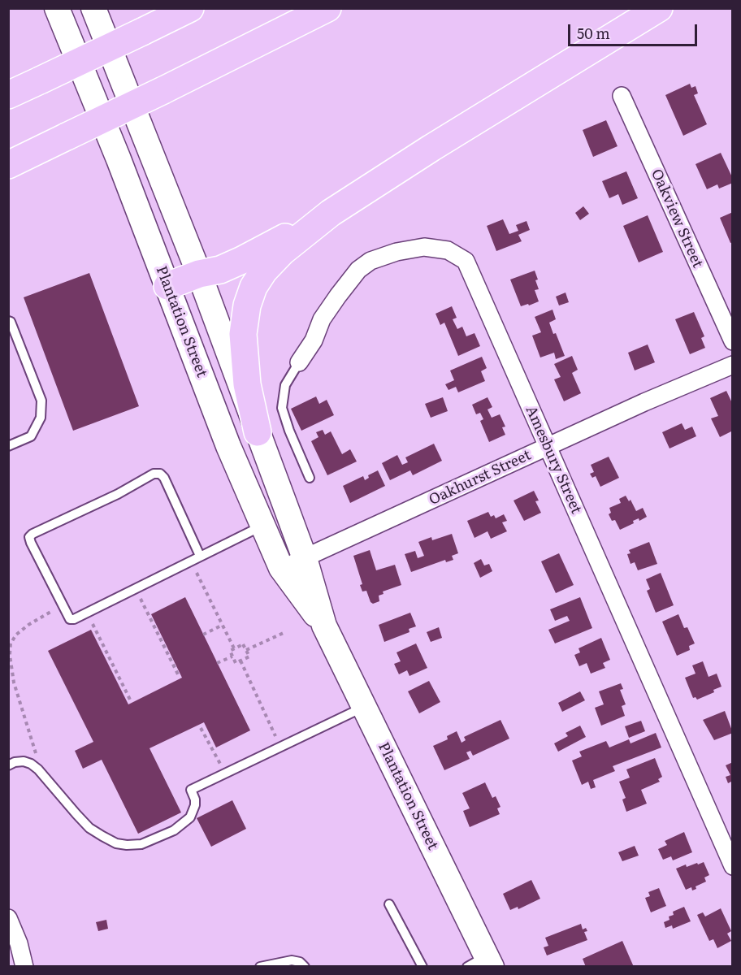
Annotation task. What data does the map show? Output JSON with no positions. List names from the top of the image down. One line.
{"streets":{"main road":["Plantation Street"],"street":["Oakview Street","Amesbury Street","Oakhurst Street"]},"crossings":[["Plantation Street","Oakhurst Street"],["Amesbury Street","Oakhurst Street"]],"scale_bar":"50 m"}
